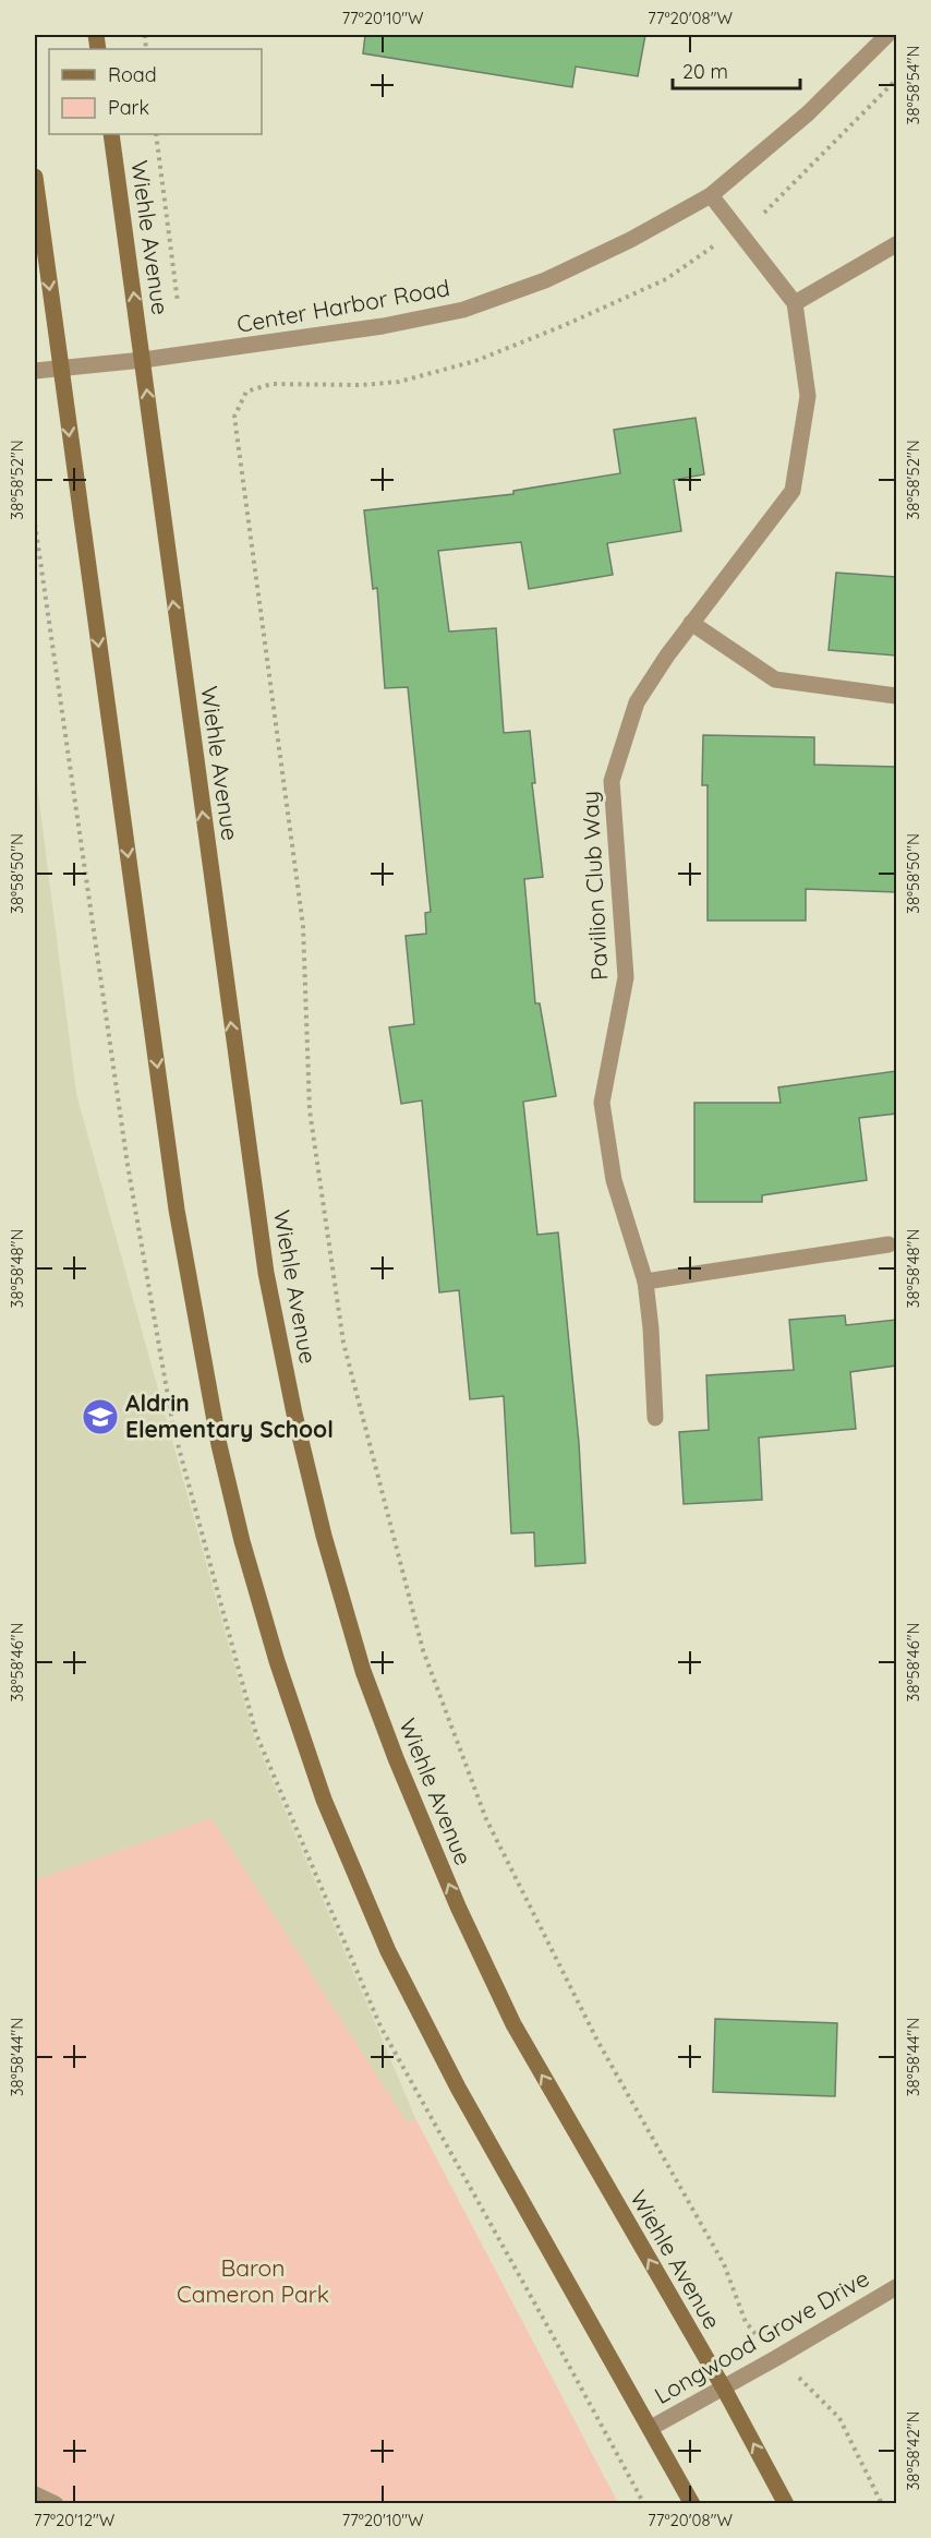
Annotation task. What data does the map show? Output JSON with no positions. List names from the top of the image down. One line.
{"streets":{"main road":["Wiehle Avenue"],"street":["Center Harbor Road","Pavilion Club Way","Longwood Grove Drive"]},"crossings":[["Wiehle Avenue","Center Harbor Road"],["Wiehle Avenue","Longwood Grove Drive"],["Center Harbor Road","Pavilion Club Way"]],"parks":["Baron Cameron Park"],"places":{"school or university":["Aldrin Elementary School"]},"legend":["Road","Park"],"scale_bar":"20 m","coordinates":["77°20'10\"W","77°20'08\"W","38°58'54\"N","38°58'52\"N","38°58'50\"N","38°58'48\"N","38°58'46\"N","38°58'44\"N","38°58'42\"N","77°20'12\"W"]}
